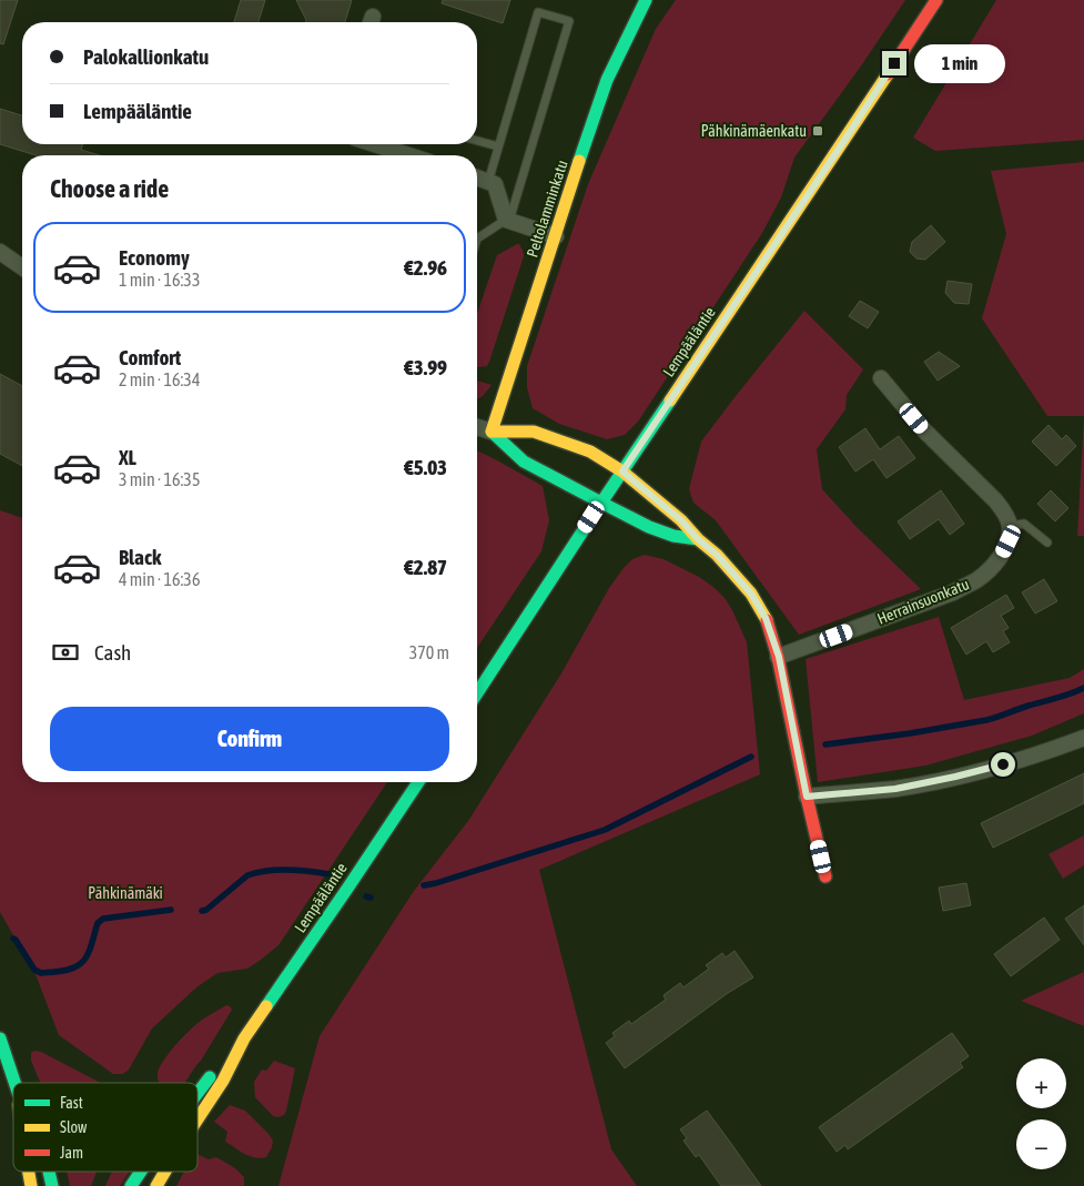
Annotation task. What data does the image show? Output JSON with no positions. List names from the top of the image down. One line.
{"streets":{"main road":["Peltolamminkatu","Lempääläntie"],"street":["Herrainsuonkatu"]},"parks":["Pähkinämäki"],"places":{"transit":["Pähkinämäenkatu"]},"legend":["Fast","Slow","Jam"],"page":{"banner":["Palokallionkatu","Lempääläntie"],"bubble":"1 min","heading":"Choose a ride","list":[{"name":"Economy","note":"1 min · 16:33","value":"€2.96"},{"name":"Comfort","note":"2 min · 16:34","value":"€3.99"},{"name":"XL","note":"3 min · 16:35","value":"€5.03"},{"name":"Black","note":"4 min · 16:36","value":"€2.87"}],"pay":["Cash","370 m"],"buttons":"Confirm","map_buttons":["+","−"]}}
